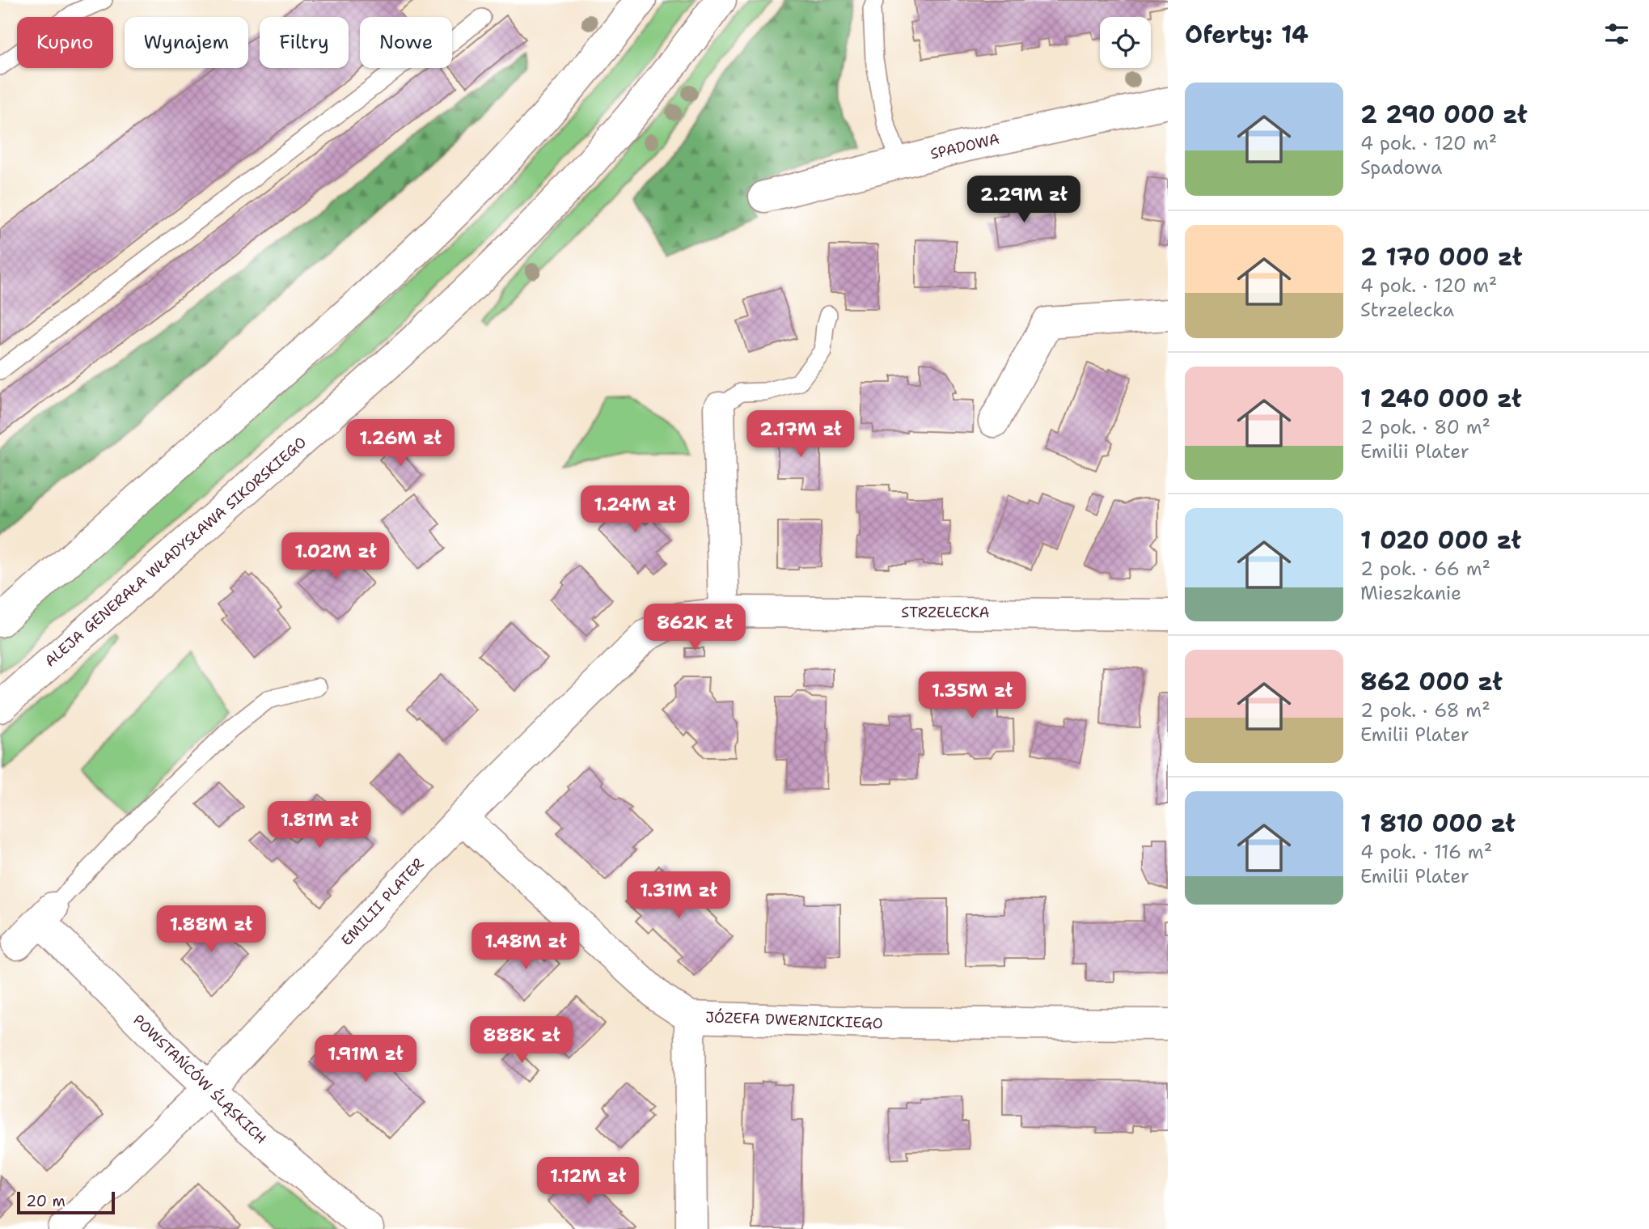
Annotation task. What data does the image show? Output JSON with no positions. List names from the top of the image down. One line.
{"streets":{"street":["SPADOWA","ALEJA GENERAŁA WŁADYSŁAWA SIKORSKIEGO","STRZELECKA","EMILII PLATER","JÓZEFA DWERNICKIEGO","POWSTAŃCÓW ŚLĄSKICH"]},"crossings":[["STRZELECKA","EMILII PLATER"],["EMILII PLATER","JÓZEFA DWERNICKIEGO"],["EMILII PLATER","POWSTAŃCÓW ŚLĄSKICH"]],"scale_bar":"20 m","page":{"heading":"Oferty: 14","chip":["Kupno","Wynajem","Filtry","Nowe"],"list":[{"name":"2 290 000 zł","note":"4 pok. · 120 m² · Spadowa"},{"name":"2 170 000 zł","note":"4 pok. · 120 m² · Strzelecka"},{"name":"1 240 000 zł","note":"2 pok. · 80 m² · Emilii Plater"},{"name":"1 020 000 zł","note":"2 pok. · 66 m² · Mieszkanie"},{"name":"862 000 zł","note":"2 pok. · 68 m² · Emilii Plater"},{"name":"1 810 000 zł","note":"4 pok. · 116 m² · Emilii Plater"}],"price":["2.29M zł","2.17M zł","1.26M zł","1.24M zł","1.02M zł","862K zł","1.35M zł","1.81M zł","1.31M zł","1.88M zł","1.48M zł","888K zł","1.91M zł","1.12M zł"],"scale":"20 m"}}
